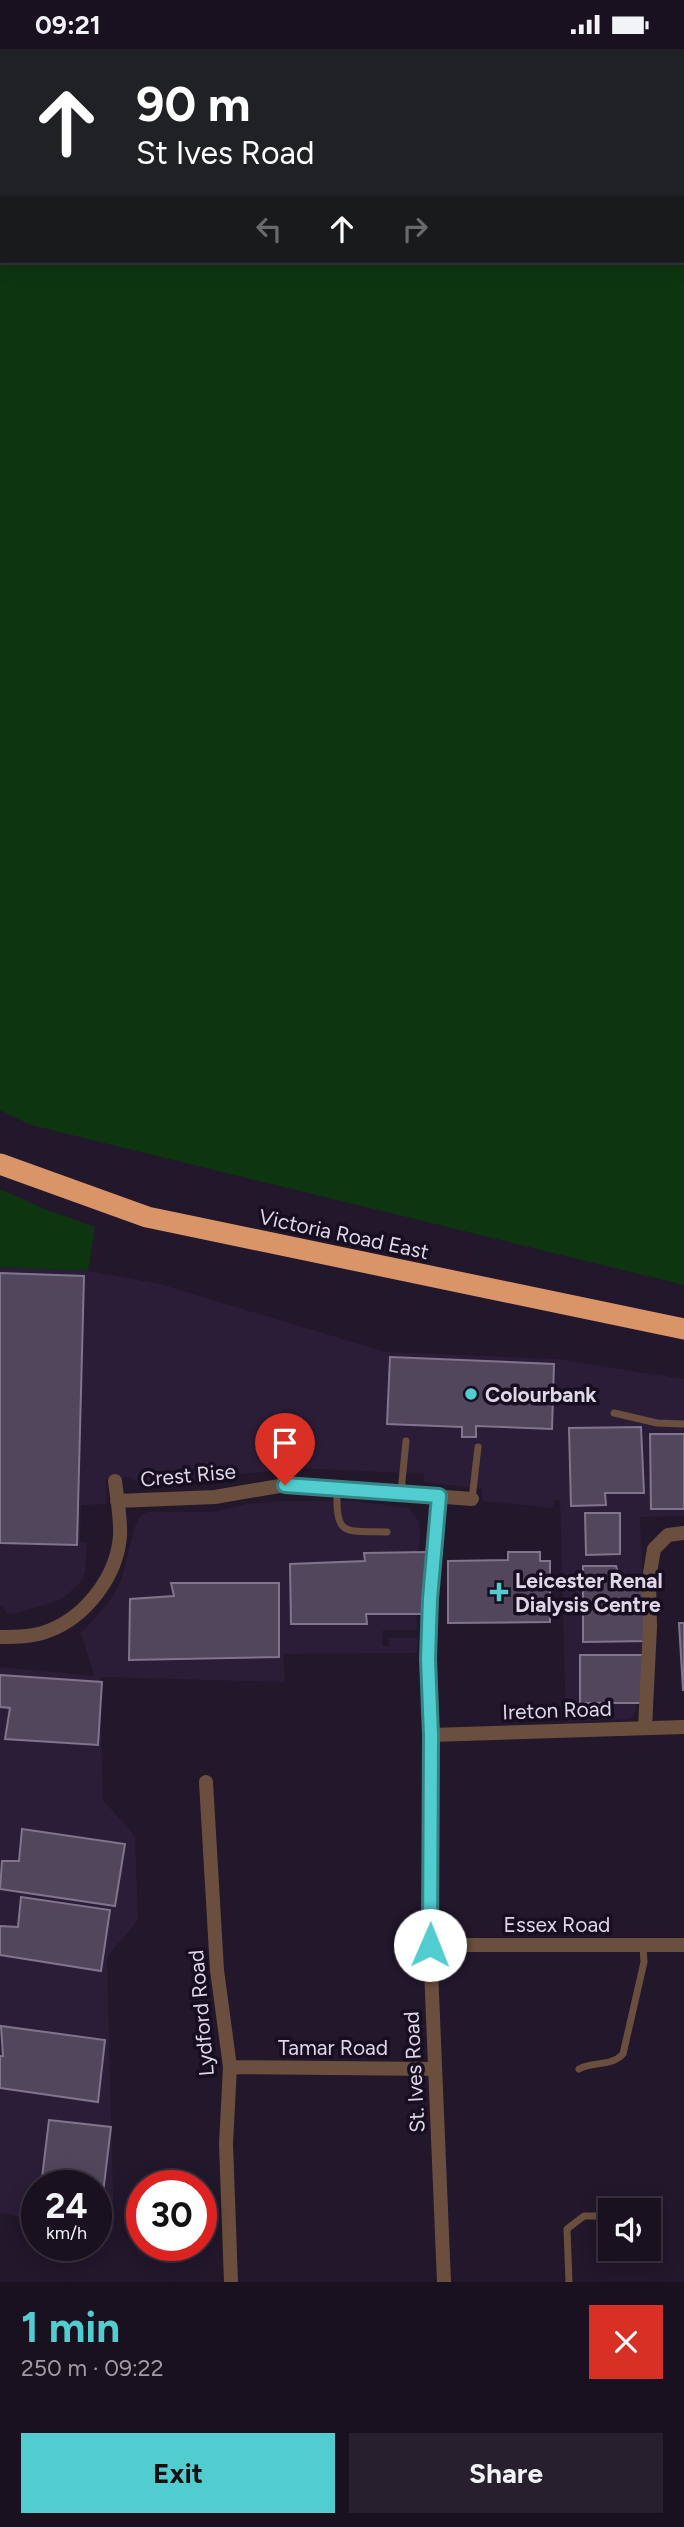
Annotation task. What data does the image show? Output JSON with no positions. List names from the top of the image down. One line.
{"streets":{"highway":["Victoria Road East"],"street":["Crest Rise","Ireton Road","Essex Road","Lydford Road","Tamar Road","St. Ives Road"]},"crossings":[["Crest Rise","St. Ives Road"],["Ireton Road","St. Ives Road"],["Essex Road","St. Ives Road"],["Lydford Road","Tamar Road"],["Tamar Road","St. Ives Road"]],"places":{"other":["Colourbank"],"health":["Leicester Renal Dialysis Centre"]},"page":{"status":"09:21","turn":["90 m","St Ives Road"],"speed":"24 km/h","limit":"30","heading":["1 min","250 m · 09:22"],"buttons":["Exit","Share"]}}
